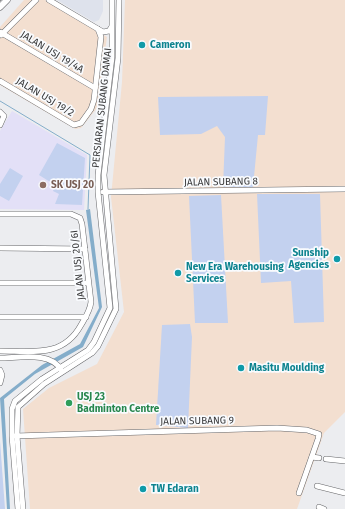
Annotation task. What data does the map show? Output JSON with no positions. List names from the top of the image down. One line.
{"streets":{"street":["JALAN USJ 19/4A","JALAN USJ 19/2","PERSIARAN SUBANG DAMAI","JALAN SUBANG 8","JALAN USJ 20/6I","JALAN SUBANG 9"]},"crossings":[["JALAN USJ 19/4A","JALAN USJ 19/2"],["PERSIARAN SUBANG DAMAI","JALAN SUBANG 8"],["PERSIARAN SUBANG DAMAI","JALAN SUBANG 9"]],"places":["Cameron","SK USJ 20","Sunship Agencies","New Era Warehousing Services","Masitu Moulding","USJ 23 Badminton Centre","TW Edaran"]}
